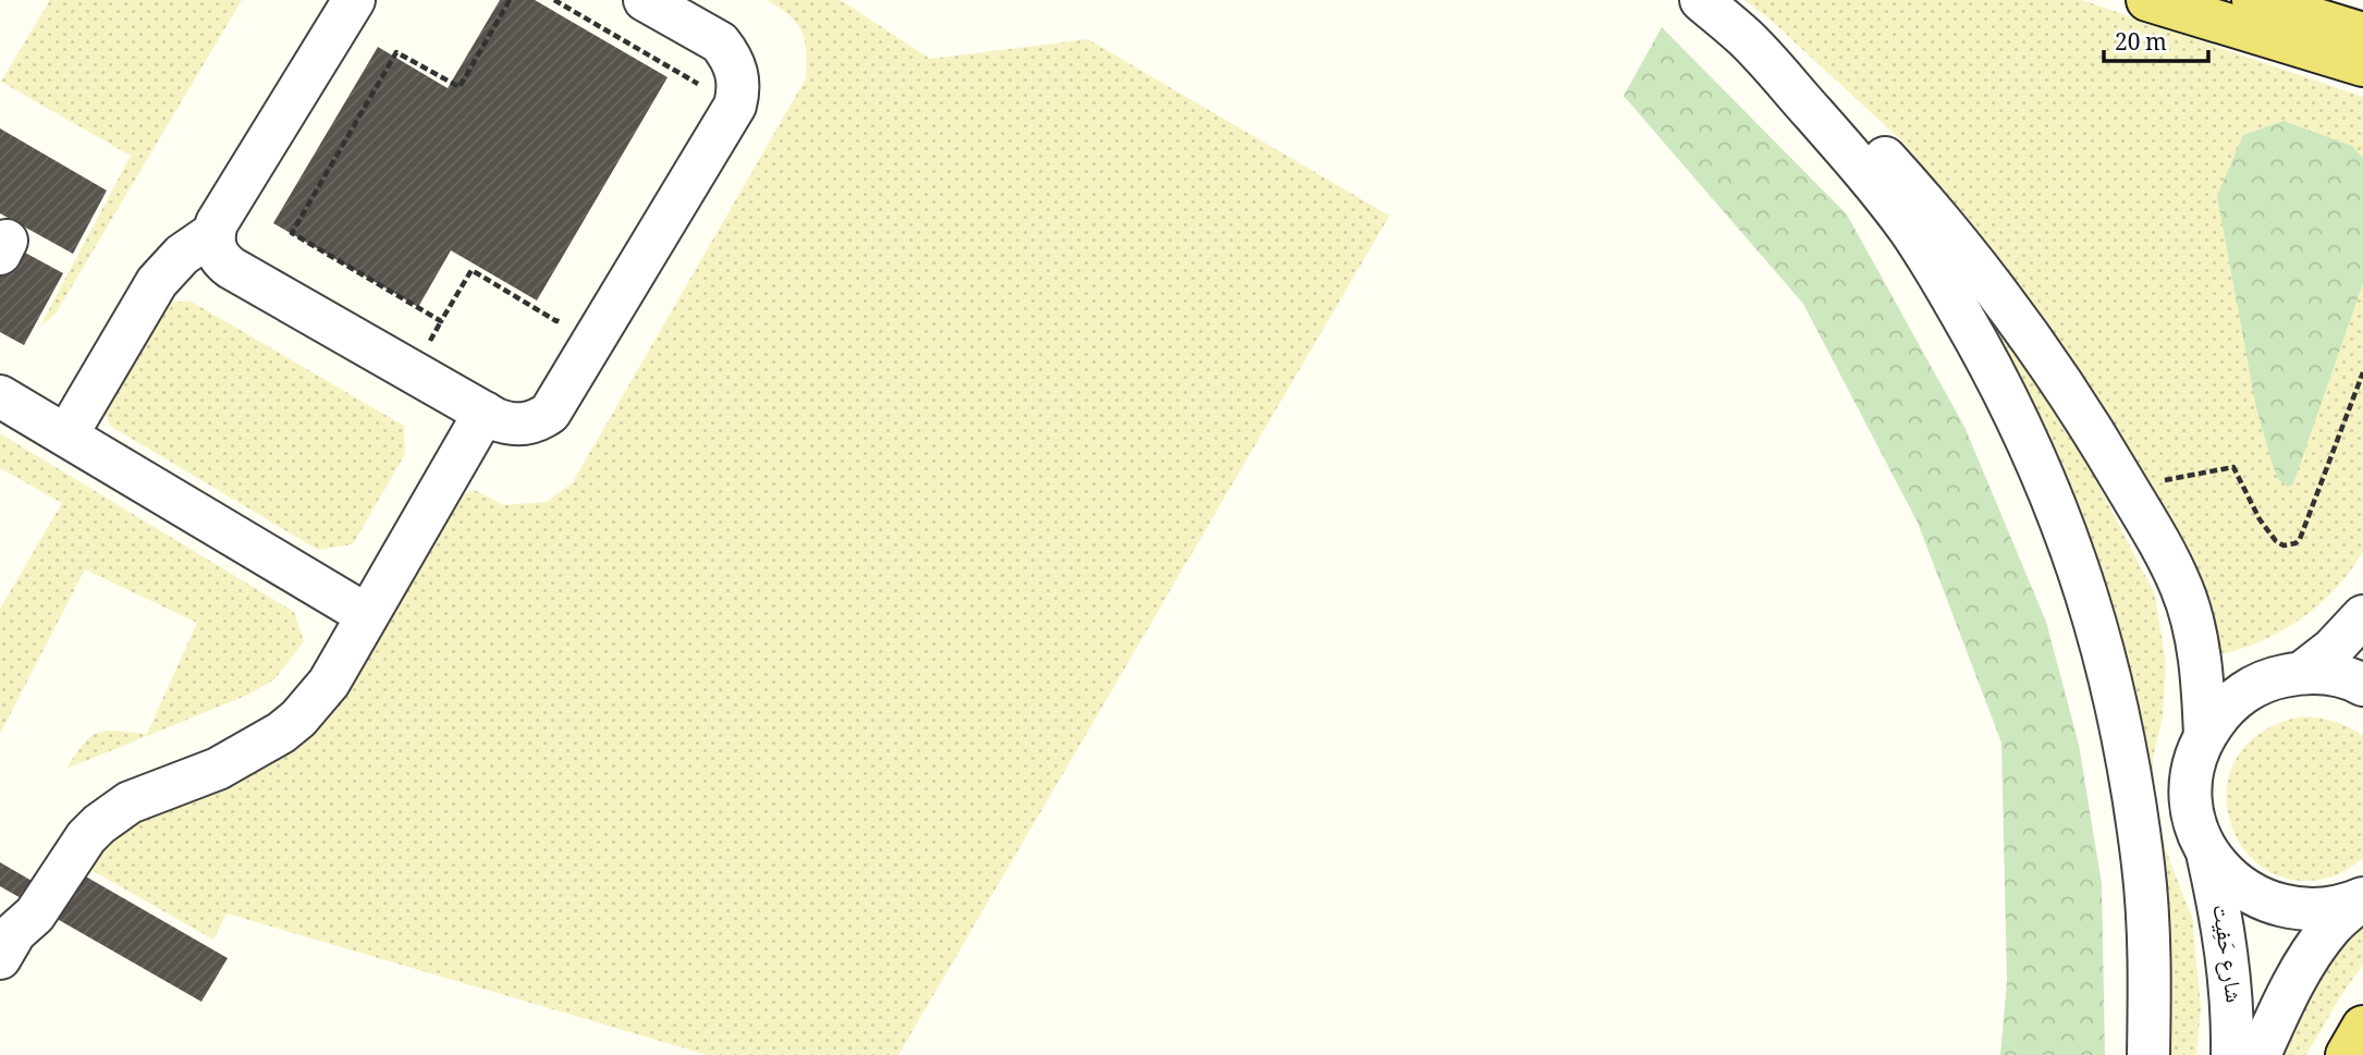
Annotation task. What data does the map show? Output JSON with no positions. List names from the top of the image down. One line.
{"streets":{"street":["شارع حَفِيت"]},"scale_bar":"20 m"}
